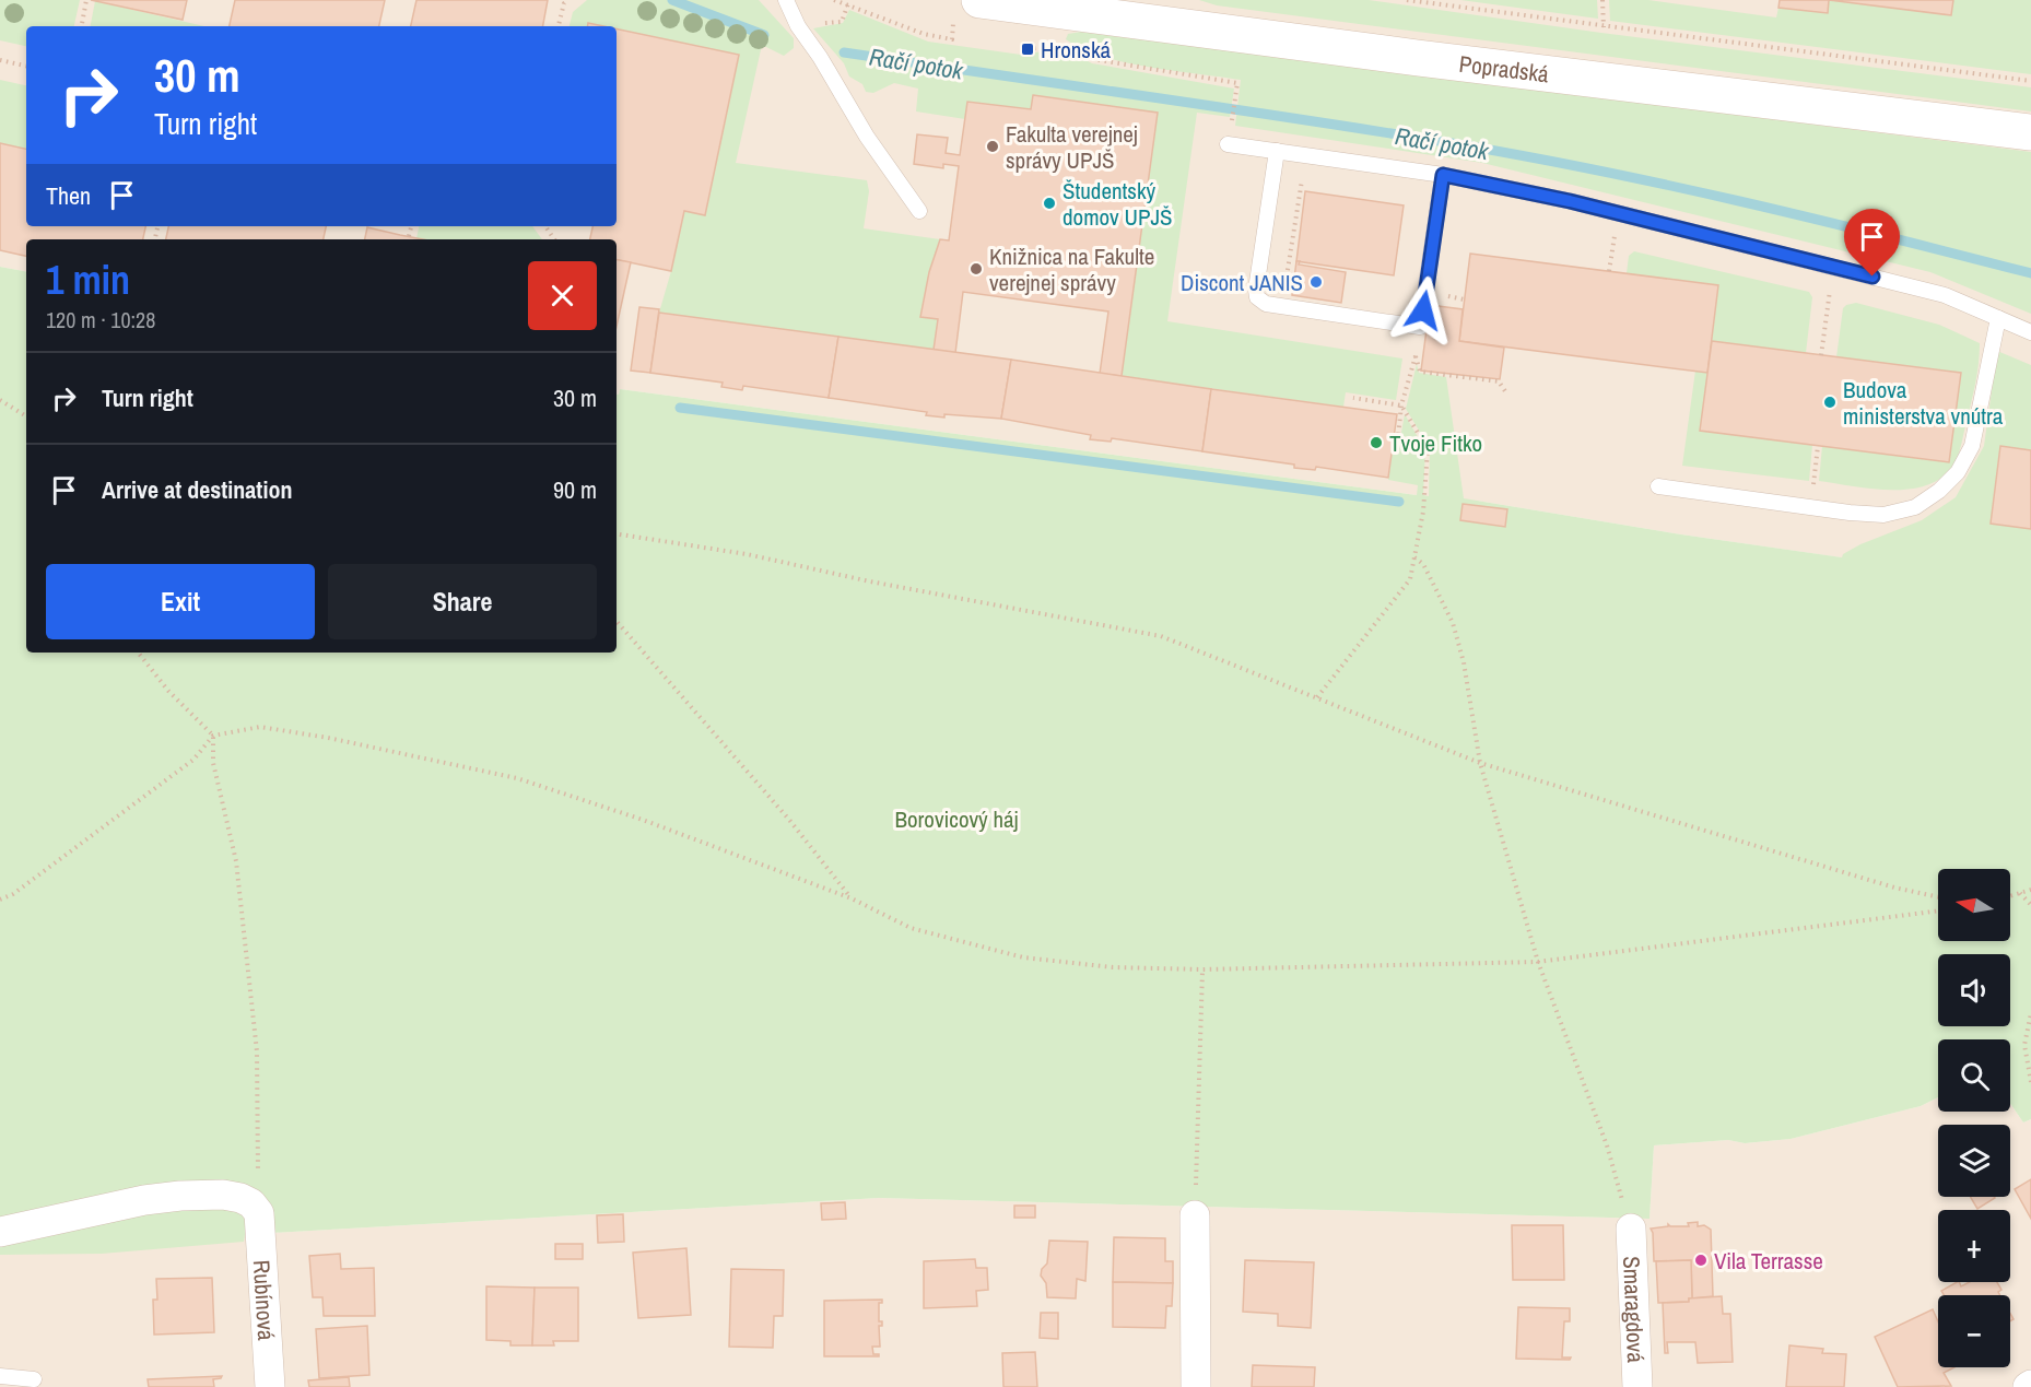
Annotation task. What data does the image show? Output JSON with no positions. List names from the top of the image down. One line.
{"streets":{"street":["Popradská","Rubínová","Smaragdová"]},"water":["Račí potok"],"parks":["Borovicový háj"],"places":{"transit":["Hronská"],"other":["Fakulta verejnej správy UPJŠ","Študentský domov UPJŠ","Knižnica na Fakulte verejnej správy","Discont JANIS","Budova ministerstva vnútra","Tvoje Fitko","Vila Terrasse"]},"north":"left","page":{"turn":["30 m","Turn right"],"then":"Then","heading":["1 min","120 m · 10:28"],"list":[{"name":"Turn right","value":"30 m"},{"name":"Arrive at destination","value":"90 m"}],"buttons":["Exit","Share"],"map_buttons":["+","−"]}}
